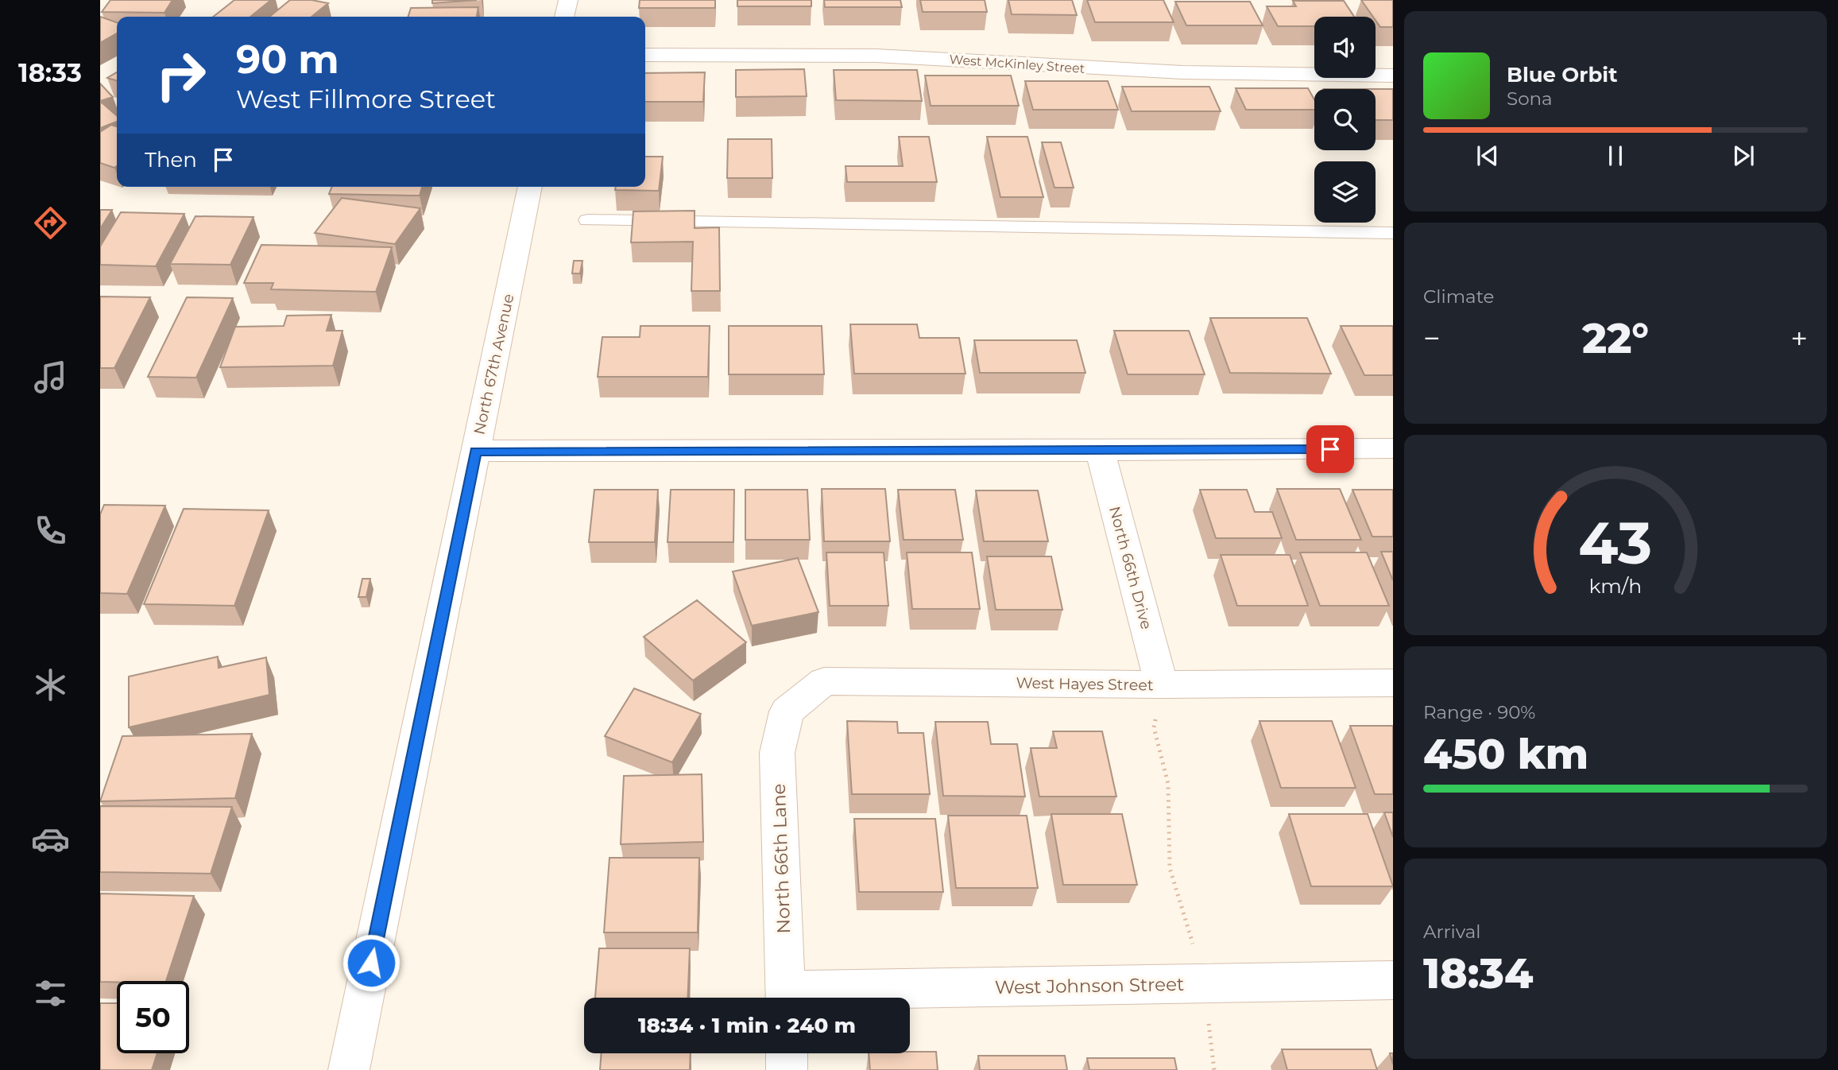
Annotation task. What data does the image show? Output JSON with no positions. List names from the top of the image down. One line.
{"streets":{"street":["West McKinley Street","North 67th Avenue","North 66th Drive","West Hayes Street","North 66th Lane","West Johnson Street"]},"crossings":[["North 66th Drive","West Hayes Street"],["West Hayes Street","North 66th Lane"]],"page":{"tabs":"18:33","turn":["90 m","West Fillmore Street"],"song":["Blue Orbit","Sona"],"then":"Then","tile":["Climate",["Range · 90%","450 km"],["Arrival","18:34"]],"heat":["−","22°","+"],"limit":"50","trip":"18:34 · 1 min · 240 m","gauge":["43","km/h"]}}
